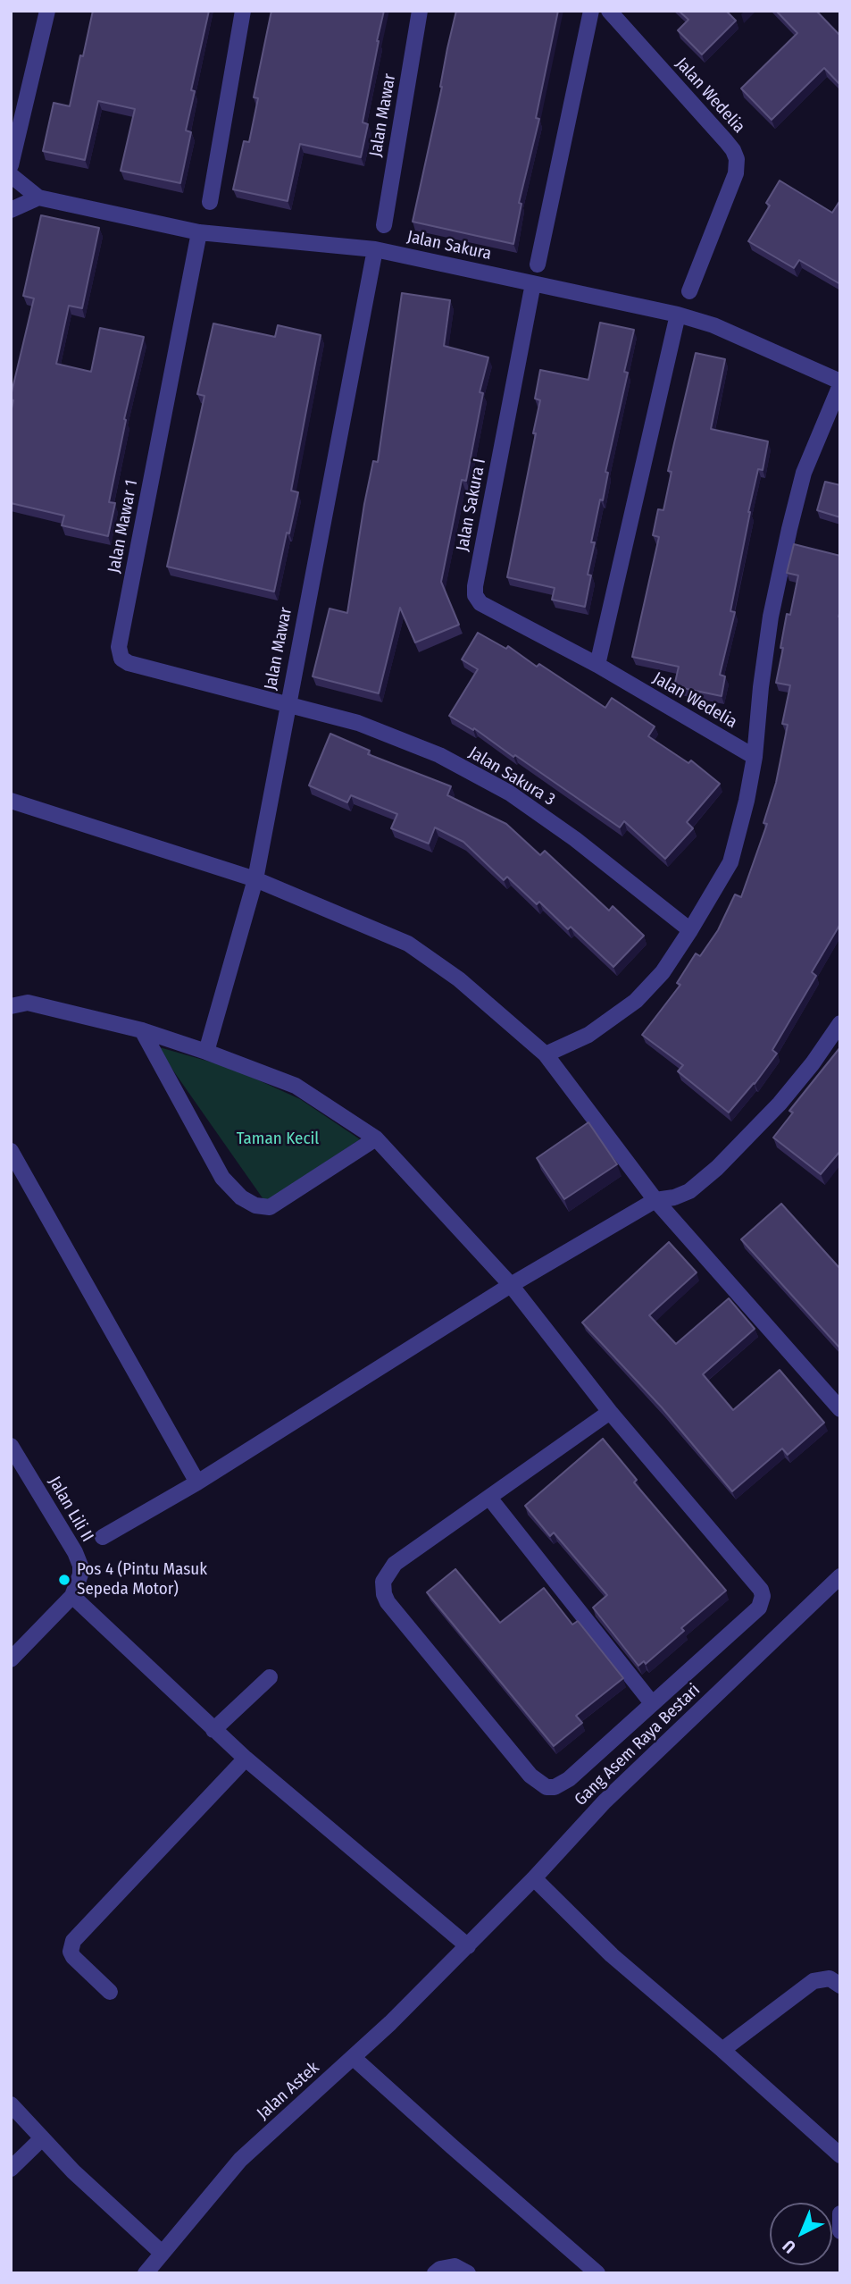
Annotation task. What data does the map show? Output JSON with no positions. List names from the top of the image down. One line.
{"streets":{"street":["Jalan Wedelia","Jalan Mawar","Jalan Sakura","Jalan Sakura I","Jalan Mawar 1","Jalan Sakura 3","Jalan Lili II","Gang Asem Raya Bestari","Jalan Astek"]},"crossings":[["Jalan Wedelia","Jalan Sakura I"],["Jalan Mawar","Jalan Sakura"],["Jalan Mawar","Jalan Mawar 1"],["Jalan Mawar","Jalan Sakura 3"],["Jalan Sakura","Jalan Sakura I"],["Jalan Sakura","Jalan Mawar 1"],["Jalan Mawar 1","Jalan Sakura 3"],["Gang Asem Raya Bestari","Jalan Astek"]],"parks":["Taman Kecil"],"places":["Pos 4 (Pintu Masuk Sepeda Motor)"],"north":"bottom left"}
